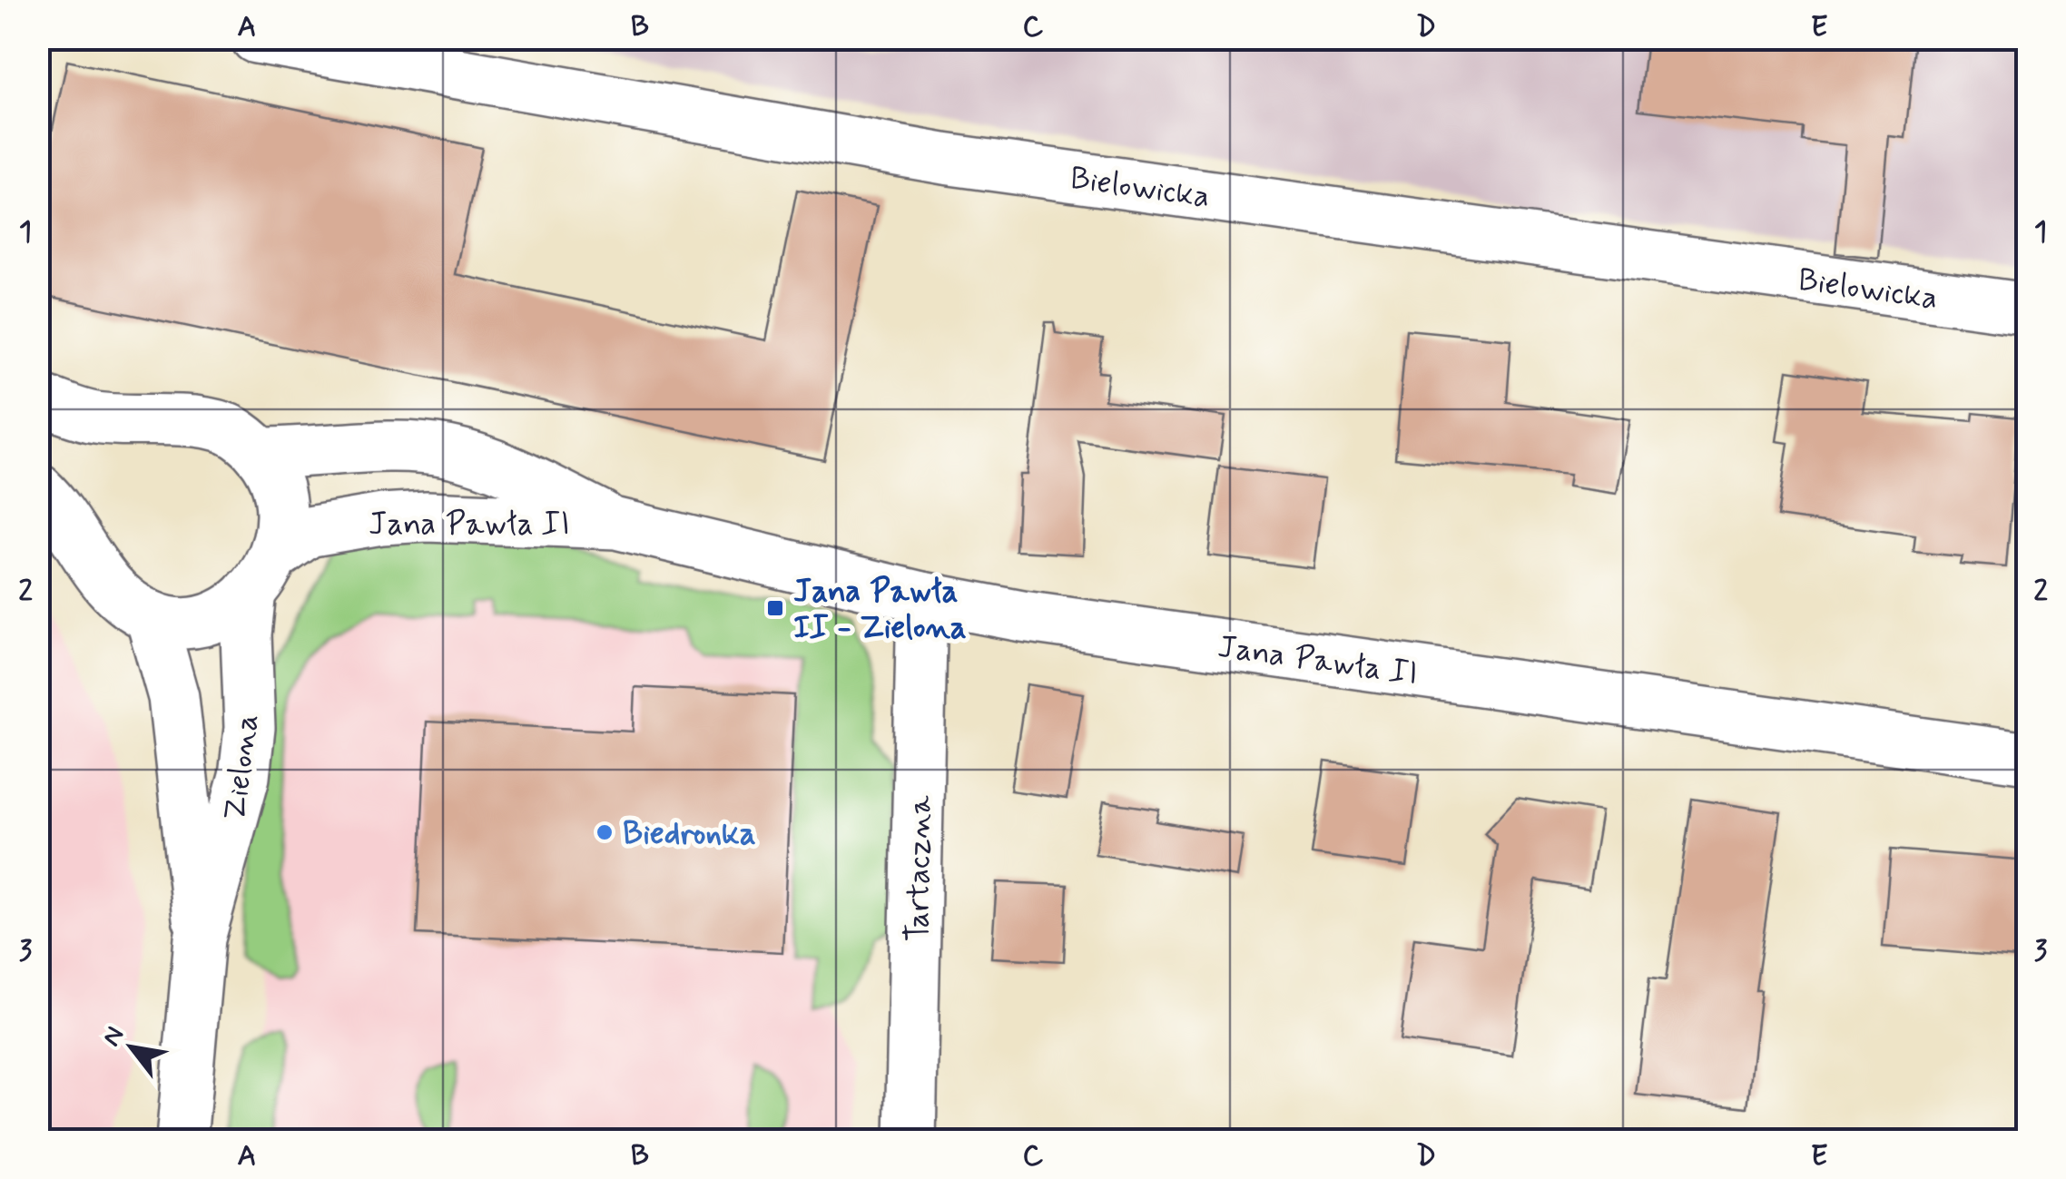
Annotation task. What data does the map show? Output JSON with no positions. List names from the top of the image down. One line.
{"streets":{"street":["Bielowicka","Jana Pawła II","Zielona","Tartaczna"]},"crossings":[["Jana Pawła II","Zielona"],["Jana Pawła II","Tartaczna"]],"places":{"transit":["Jana Pawła II - Zielona"],"other":["Biedronka"]},"north":"top left","grid":{"columns":["A","B","C","D","E"],"rows":["1","2","3"]}}
